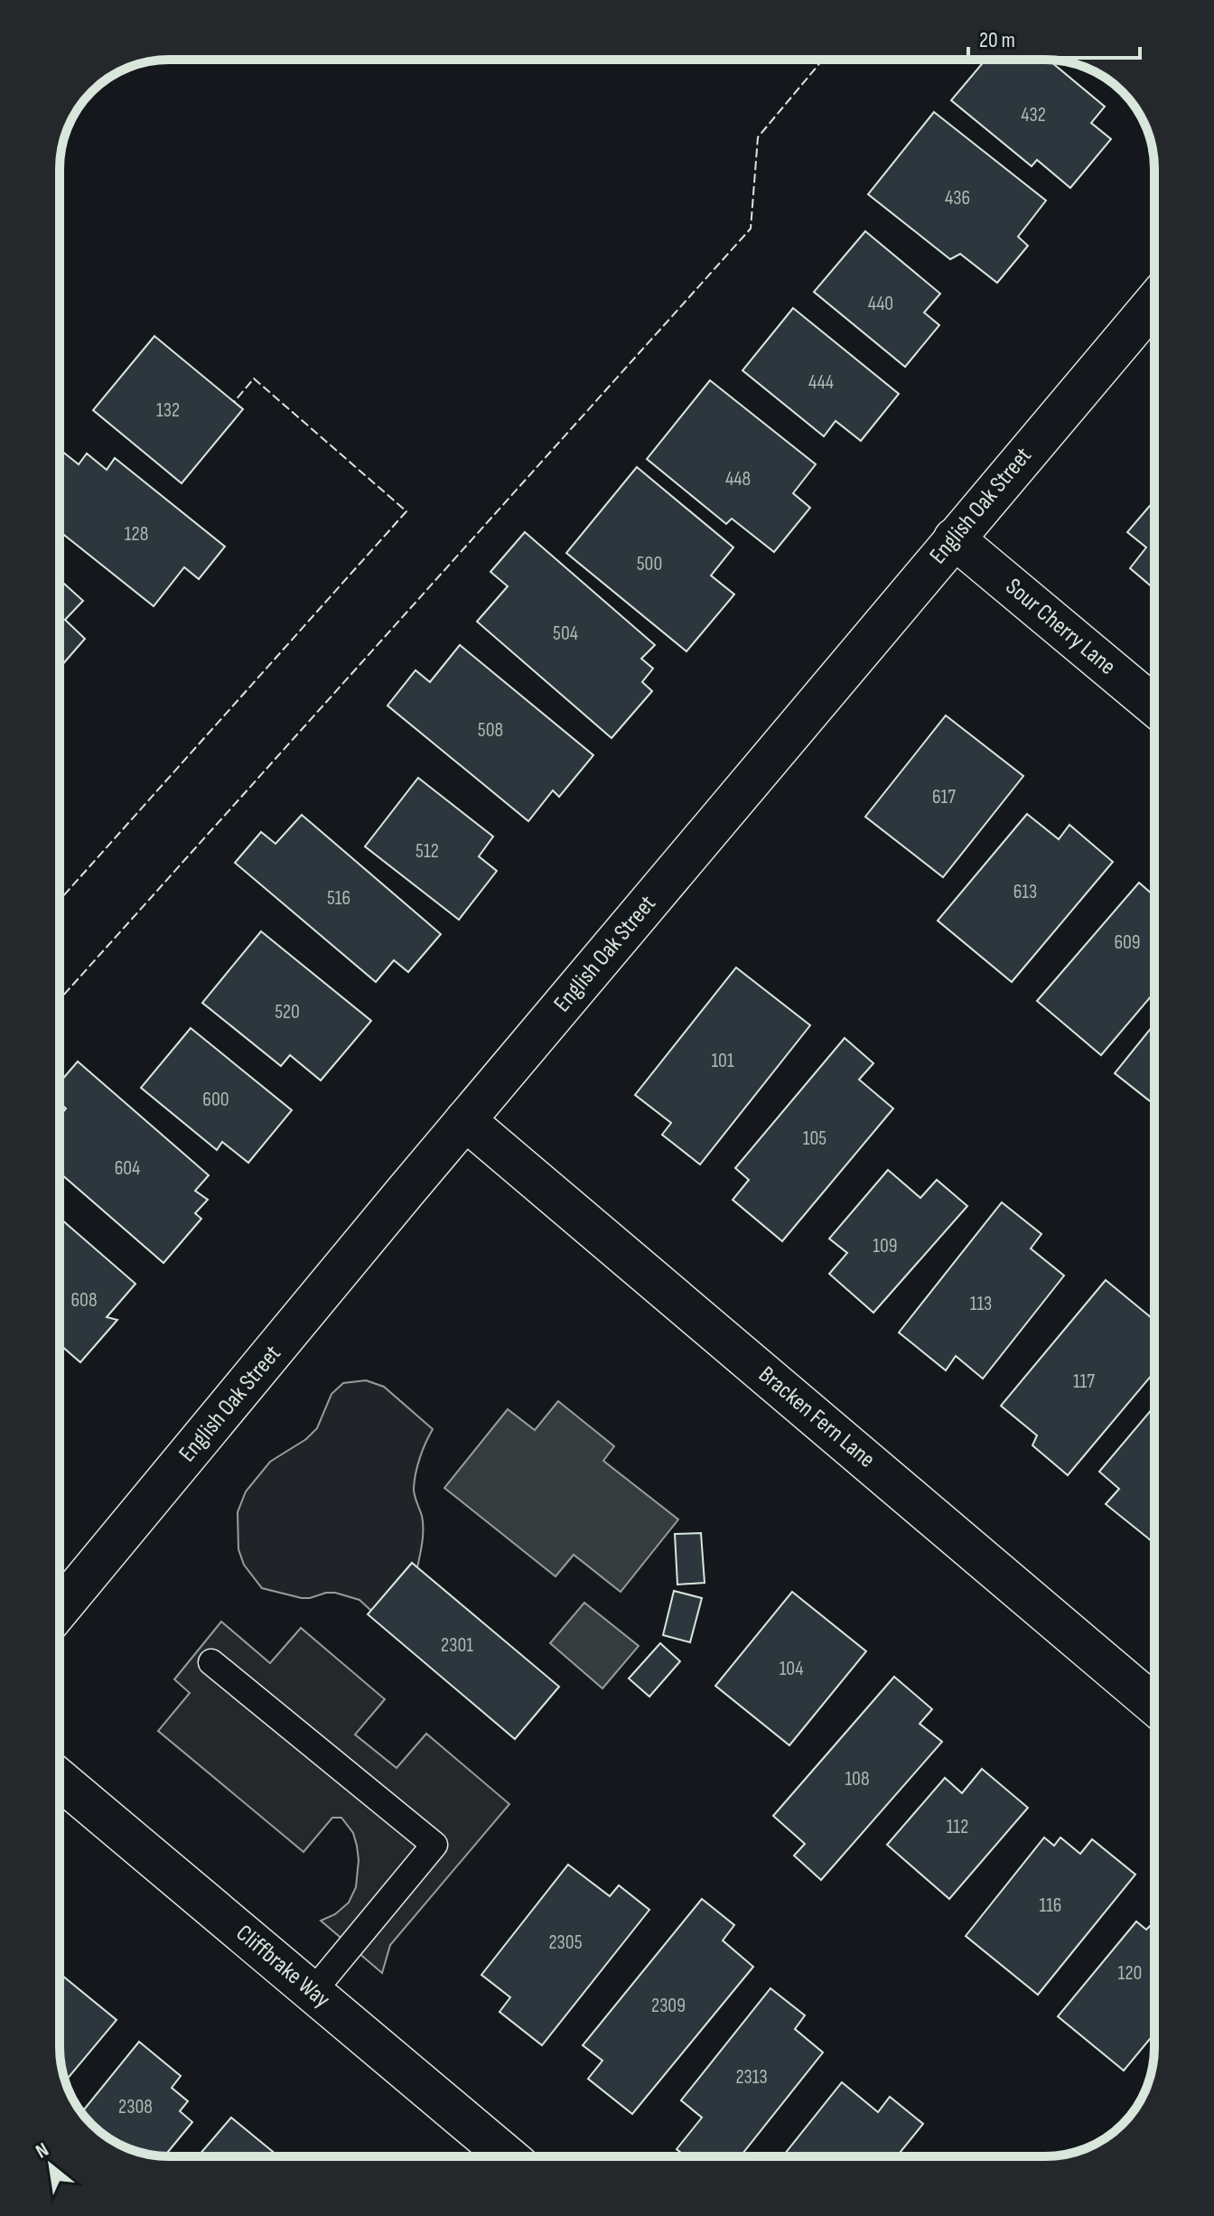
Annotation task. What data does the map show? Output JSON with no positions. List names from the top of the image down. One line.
{"streets":{"street":["English Oak Street","Sour Cherry Lane","Bracken Fern Lane","Cliffbrake Way"]},"crossings":[["English Oak Street","Sour Cherry Lane"],["English Oak Street","Bracken Fern Lane"]],"house_numbers":["432","436","440","444","132","448","128","500","504","508","617","512","613","516","609","520","101","600","105","604","109","608","113","117","2301","104","108","112","116","2305","120","2309","2313","2308"],"scale_bar":"20 m","north":"top left"}
